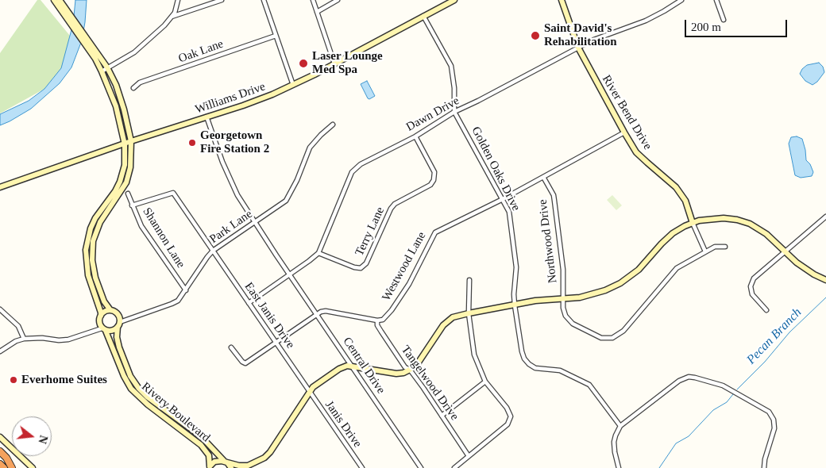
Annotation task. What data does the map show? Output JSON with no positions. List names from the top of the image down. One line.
{"streets":{"street":["Oak Lane","Williams Drive","River Bend Drive","Dawn Drive","Golden Oaks Drive","Park Lane","Terry Lane","Shannon Lane","Northwood Drive","Westwood Lane","East Janis Drive","Central Drive","Tangelwood Drive","Rivery Boulevard","Janis Drive"]},"crossings":[["Williams Drive","Golden Oaks Drive"],["Williams Drive","Central Drive"],["River Bend Drive","Dawn Drive"],["River Bend Drive","Westwood Lane"],["Dawn Drive","Golden Oaks Drive"],["Dawn Drive","Terry Lane"],["Dawn Drive","East Janis Drive"],["Dawn Drive","Central Drive"],["Golden Oaks Drive","Westwood Lane"],["Park Lane","Shannon Lane"],["Park Lane","East Janis Drive"],["Park Lane","Central Drive"],["Park Lane","Rivery Boulevard"],["Shannon Lane","East Janis Drive"],["Northwood Drive","Westwood Lane"],["Westwood Lane","Tangelwood Drive"],["East Janis Drive","Janis Drive"]],"water":["Pecan Branch"],"places":["Saint David's Rehabilitation","Laser Lounge Med Spa","Georgetown Fire Station 2","Everhome Suites"],"scale_bar":"200 m","north":"right"}
